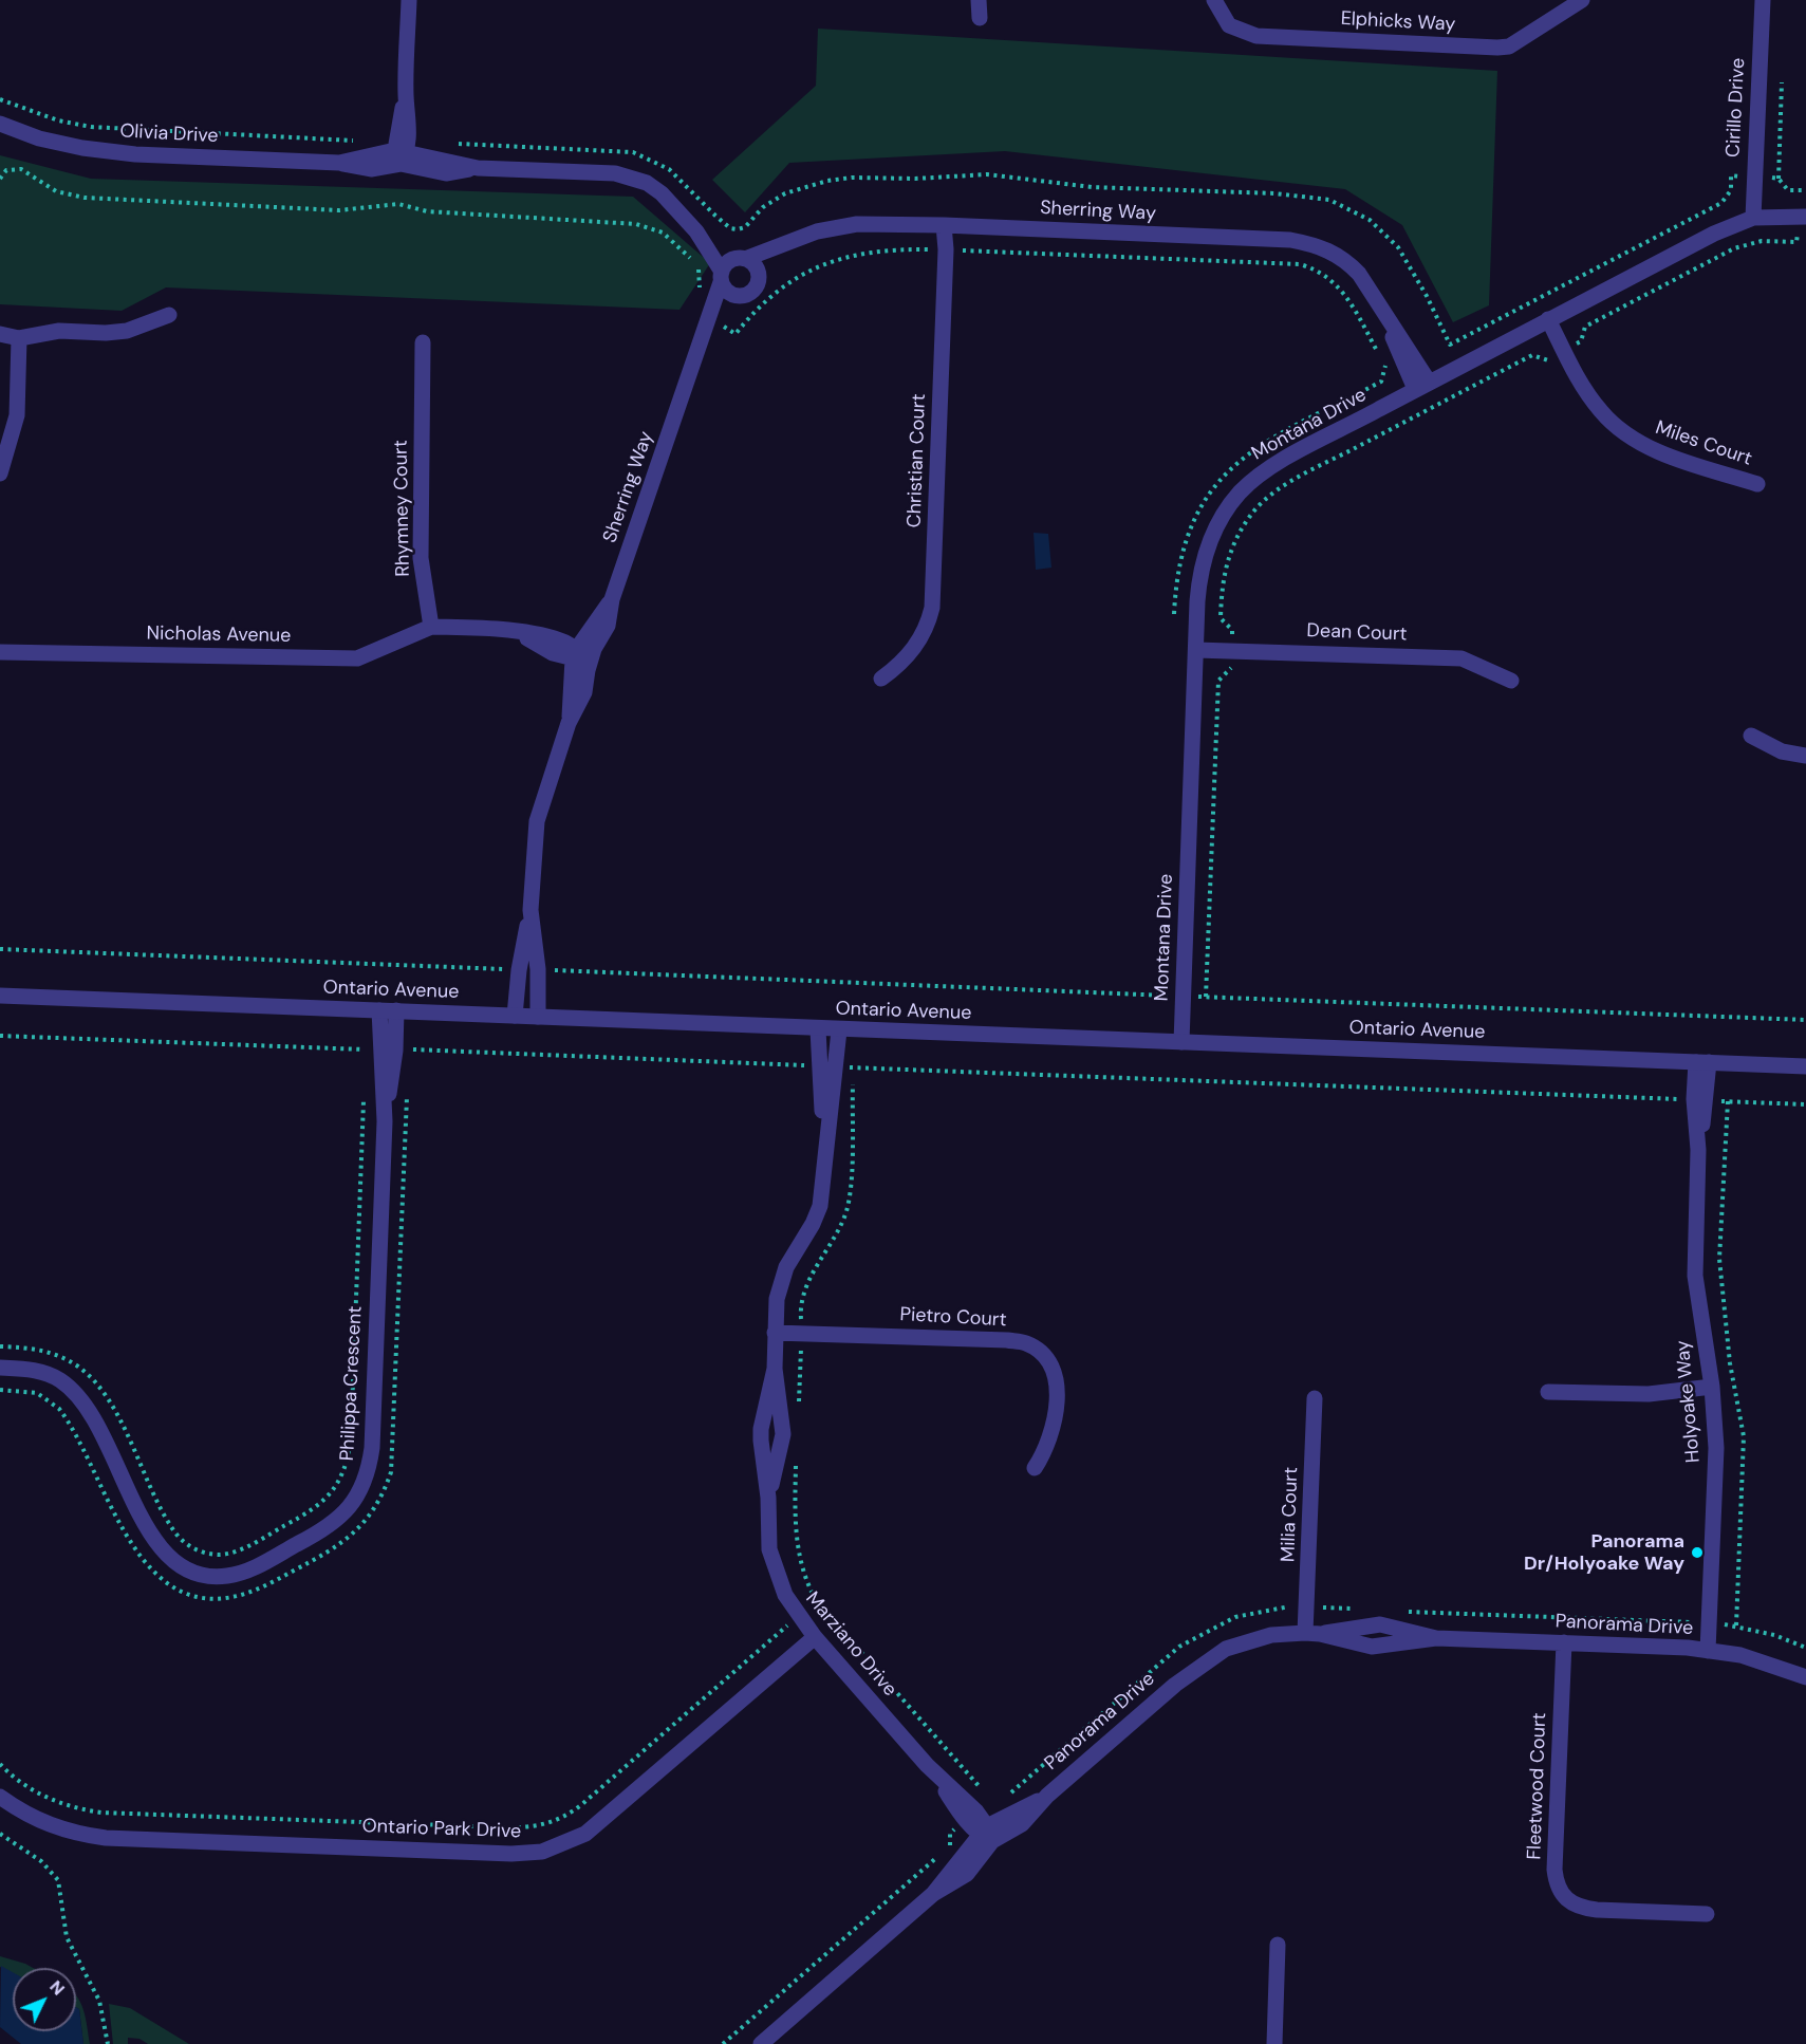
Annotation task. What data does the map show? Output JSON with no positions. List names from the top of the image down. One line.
{"streets":{"street":["Elphicks Way","Cirillo Drive","Olivia Drive","Sherring Way","Montana Drive","Miles Court","Christian Court","Rhymney Court","Dean Court","Nicholas Avenue","Ontario Avenue","Pietro Court","Philippa Crescent","Holyoake Way","Milia Court","Panorama Drive","Marziano Drive","Fleetwood Court","Ontario Park Drive"]},"crossings":[["Cirillo Drive","Montana Drive"],["Olivia Drive","Sherring Way"],["Sherring Way","Montana Drive"],["Sherring Way","Christian Court"],["Sherring Way","Ontario Avenue"],["Montana Drive","Miles Court"],["Montana Drive","Dean Court"],["Montana Drive","Ontario Avenue"],["Rhymney Court","Nicholas Avenue"],["Ontario Avenue","Philippa Crescent"],["Ontario Avenue","Holyoake Way"],["Ontario Avenue","Marziano Drive"],["Pietro Court","Marziano Drive"],["Holyoake Way","Panorama Drive"],["Milia Court","Panorama Drive"],["Panorama Drive","Marziano Drive"],["Panorama Drive","Fleetwood Court"],["Marziano Drive","Ontario Park Drive"]],"places":["Panorama Dr/Holyoake Way"],"north":"top right"}
